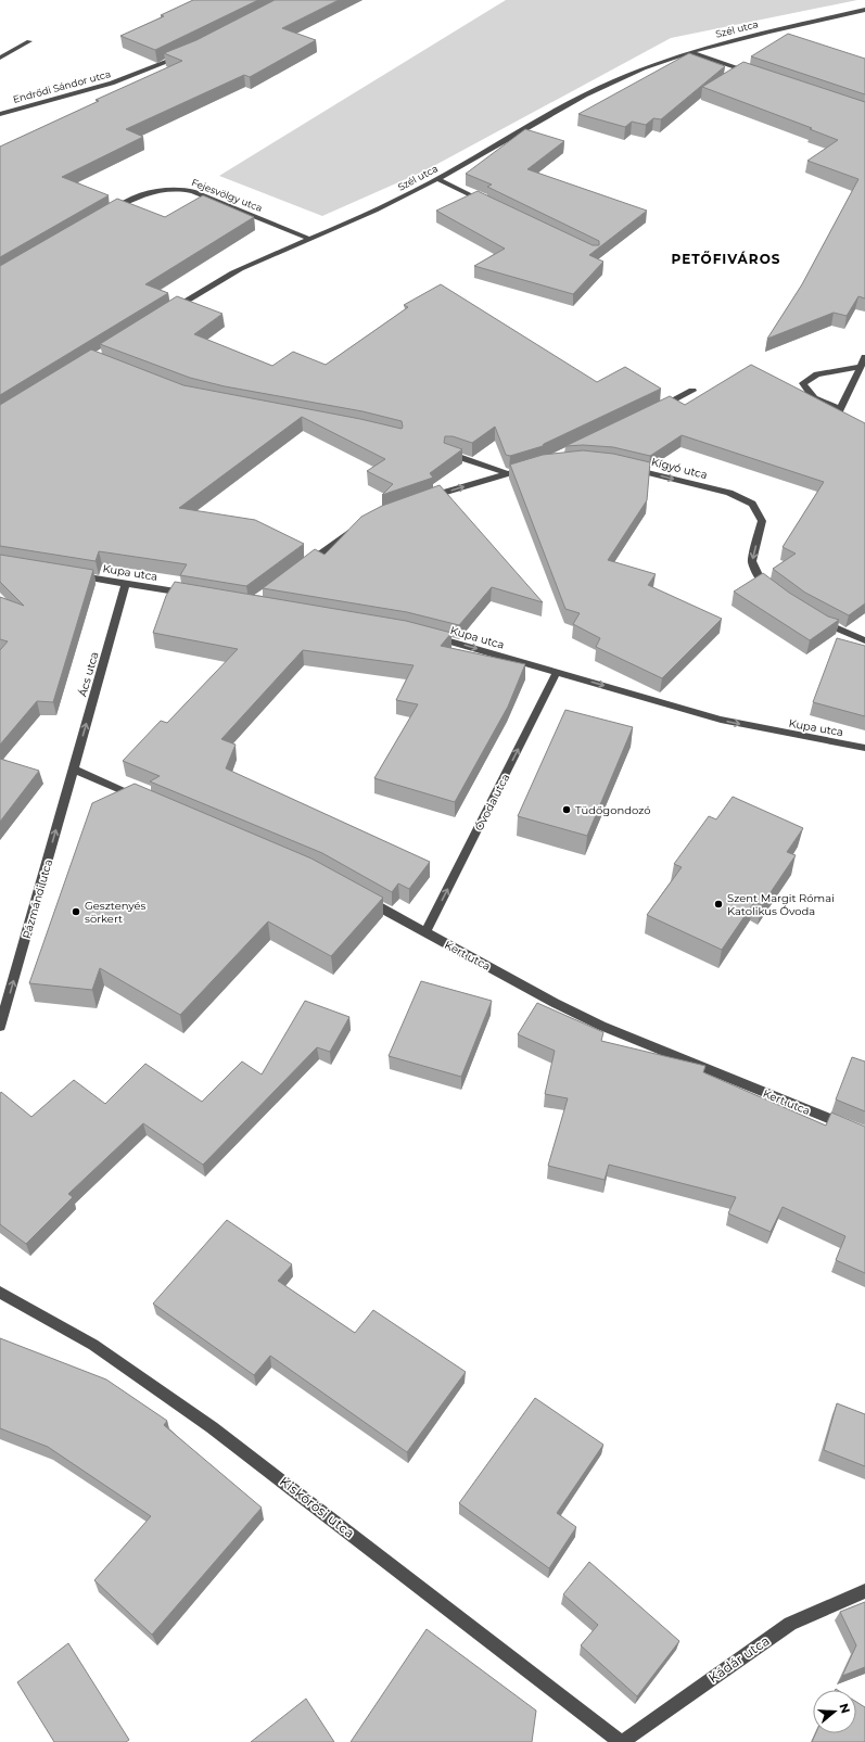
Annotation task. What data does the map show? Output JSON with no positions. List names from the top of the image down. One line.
{"streets":{"street":["Szél utca","Endrődi Sándor utca","Fejesvölgy utca","Kígyó utca","Kupa utca","Ács utca","Óvoda utca","Pázmándi utca","Kert utca","Kiskőrösi utca","Kádár utca"]},"crossings":[["Szél utca","Fejesvölgy utca"],["Kupa utca","Ács utca"],["Kupa utca","Óvoda utca"],["Ács utca","Pázmándi utca"],["Óvoda utca","Kert utca"],["Kiskőrösi utca","Kádár utca"]],"one_way":["Kígyó utca","Kupa utca","Ács utca","Óvoda utca","Pázmándi utca"],"districts":["PETŐFIVÁROS"],"places":["Tüdőgondozó","Szent Margit Római Katolikus Óvoda","Gesztenyés sörkert"],"north":"right"}
